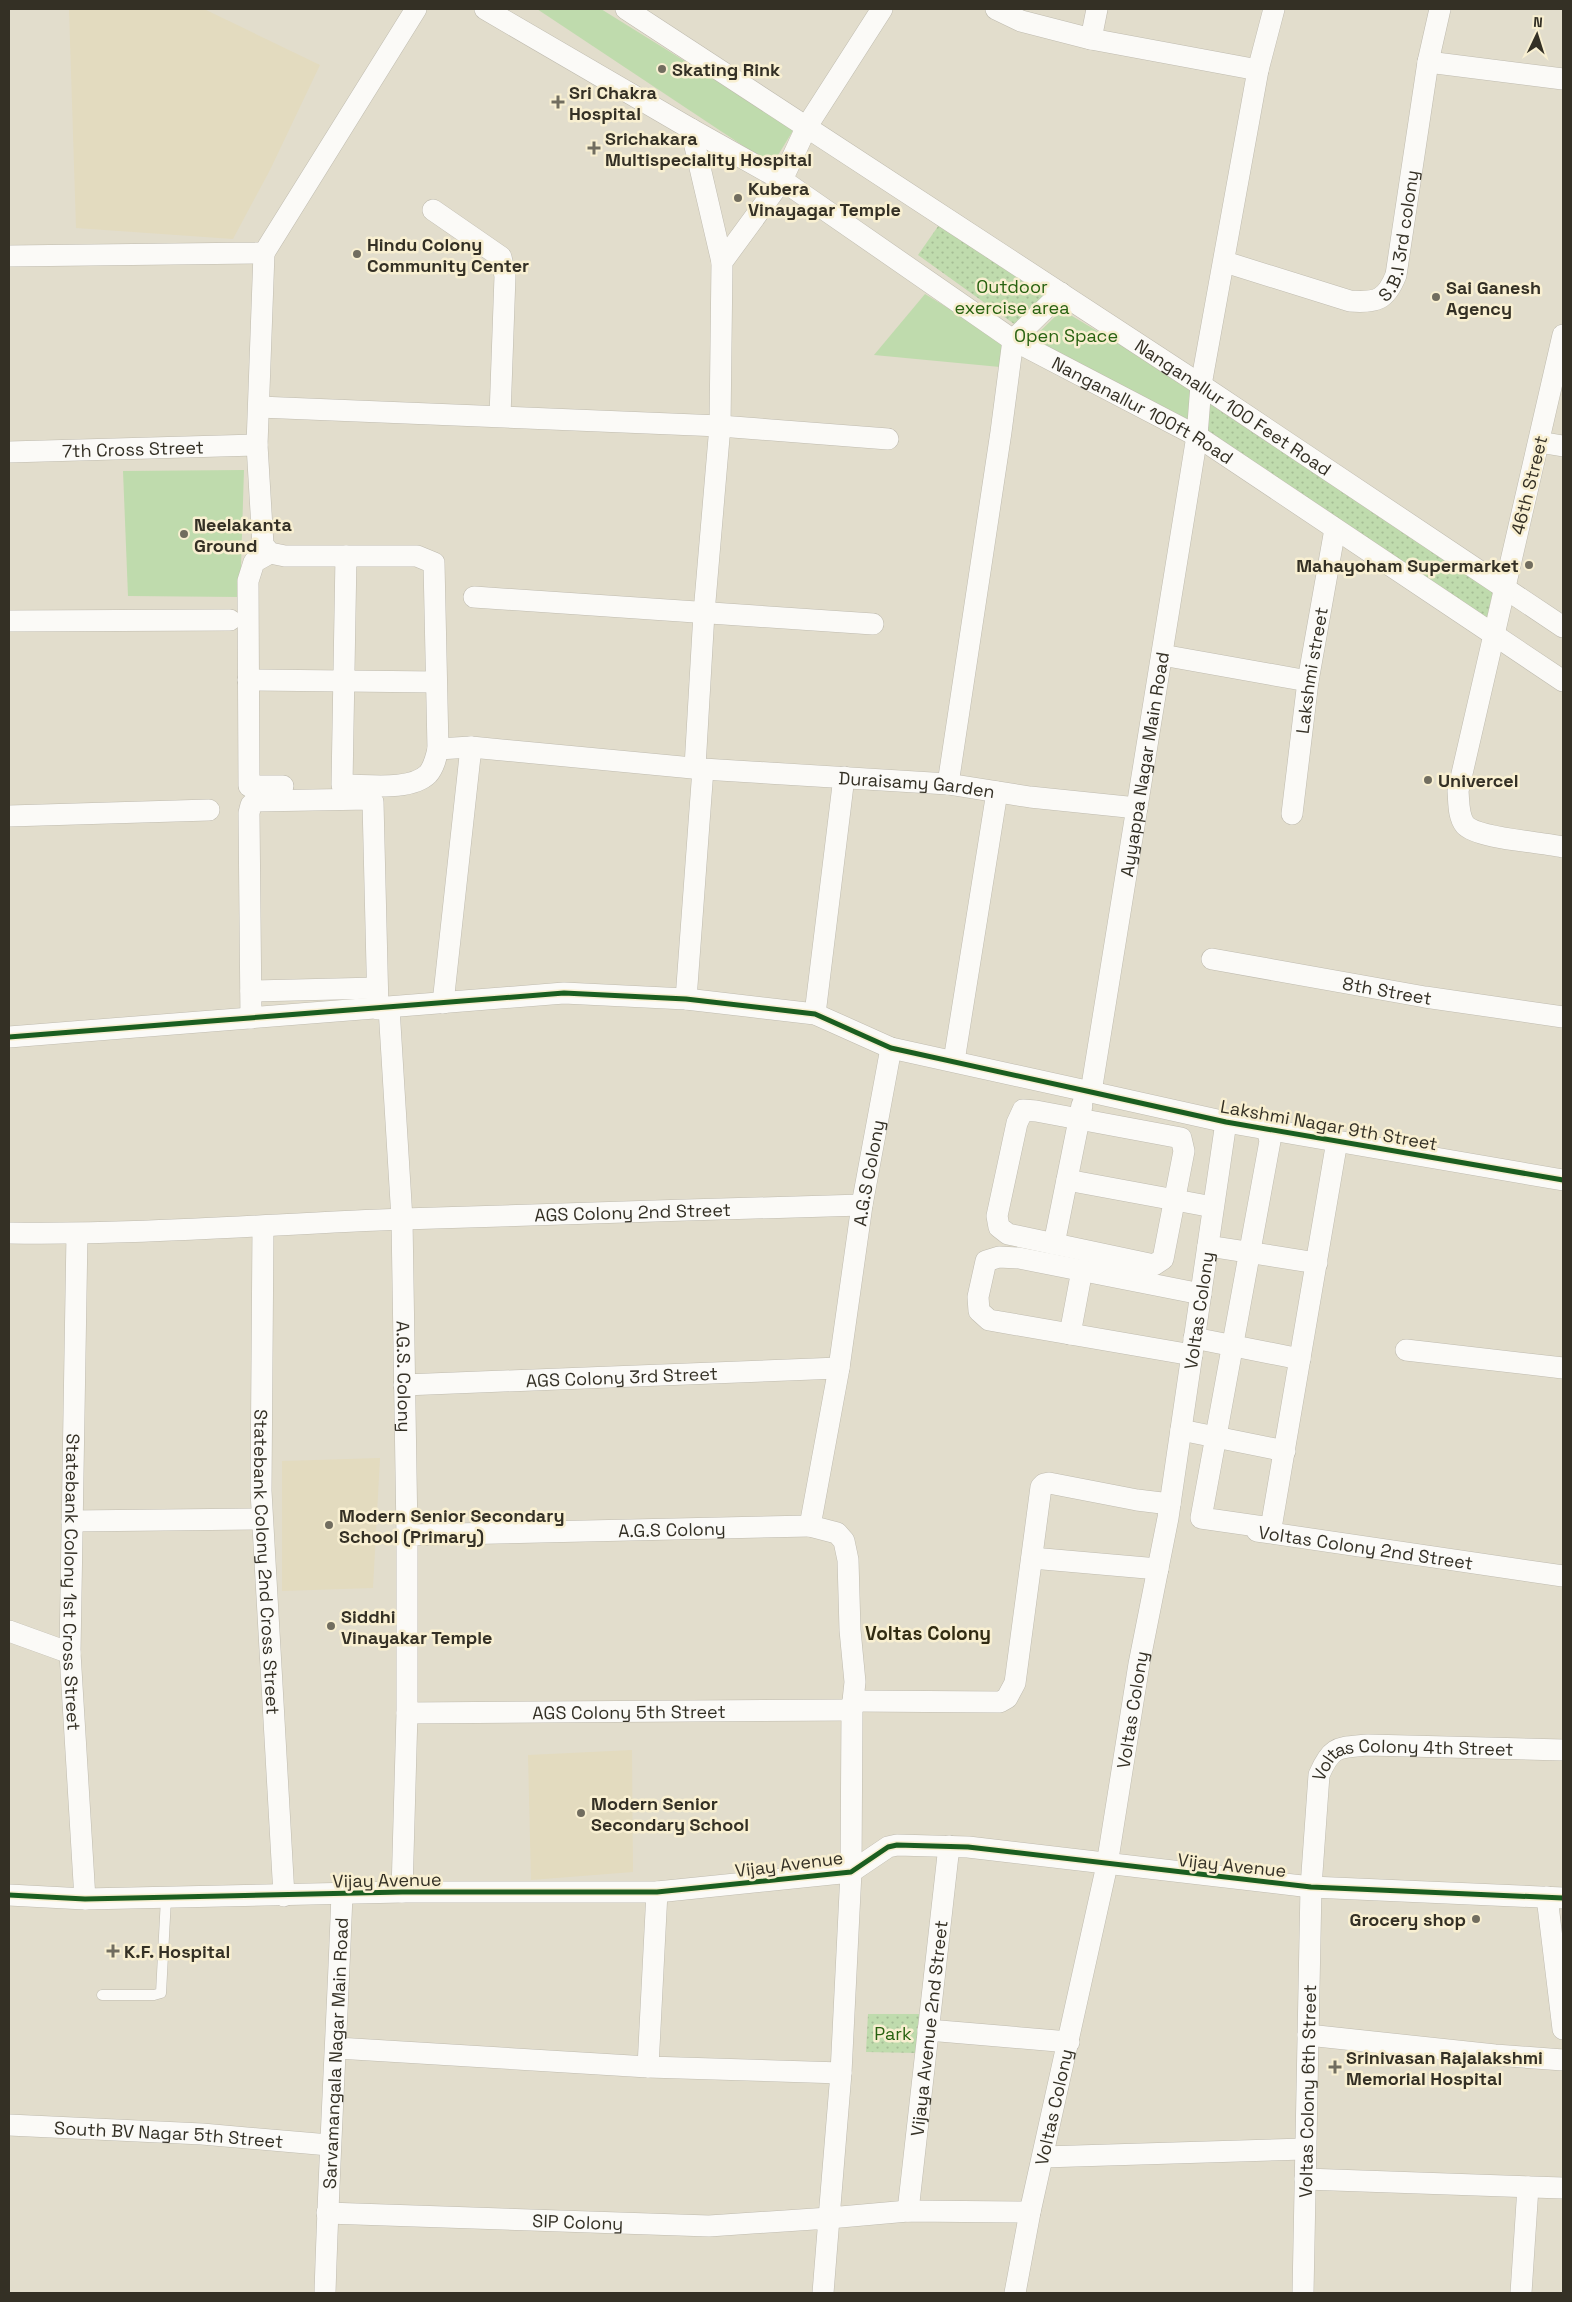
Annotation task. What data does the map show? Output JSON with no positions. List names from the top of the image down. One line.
{"streets":{"street":["S.B.I 3rd colony","Nanganallur 100 Feet Road","Nanganallur 100ft Road","7th Cross Street","46th Street","Lakshmi street","Ayyappa Nagar Main Road","Duraisamy Garden","8th Street","Lakshmi Nagar 9th Street","A.G.S Colony","AGS Colony 2nd Street","Voltas Colony","A.G.S. Colony","AGS Colony 3rd Street","Voltas Colony 2nd Street","Statebank Colony 2nd Cross Street","Statebank Colony 1st Cross Street","AGS Colony 5th Street","Voltas Colony 4th Street","Vijay Avenue","Vijaya Avenue 2nd Street","Sarvamangala Nagar Main Road","Voltas Colony 6th Street","South BV Nagar 5th Street","SIP Colony"]},"crossings":[["S.B.I 3rd colony","Ayyappa Nagar Main Road"],["Nanganallur 100 Feet Road","46th Street"],["Nanganallur 100 Feet Road","Ayyappa Nagar Main Road"],["Nanganallur 100ft Road","46th Street"],["Nanganallur 100ft Road","Lakshmi street"],["Nanganallur 100ft Road","Ayyappa Nagar Main Road"],["Ayyappa Nagar Main Road","Duraisamy Garden"],["Ayyappa Nagar Main Road","Lakshmi Nagar 9th Street"],["Lakshmi Nagar 9th Street","A.G.S Colony"],["Lakshmi Nagar 9th Street","Voltas Colony"],["Lakshmi Nagar 9th Street","A.G.S. Colony"],["A.G.S Colony","AGS Colony 2nd Street"],["A.G.S Colony","A.G.S. Colony"],["A.G.S Colony","AGS Colony 3rd Street"],["AGS Colony 2nd Street","A.G.S. Colony"],["AGS Colony 2nd Street","Statebank Colony 2nd Cross Street"],["AGS Colony 2nd Street","Statebank Colony 1st Cross Street"],["Voltas Colony","Voltas Colony 2nd Street"],["Voltas Colony","Vijay Avenue"],["A.G.S. Colony","AGS Colony 3rd Street"],["Voltas Colony 2nd Street","AGS Colony 5th Street"],["Statebank Colony 2nd Cross Street","Vijay Avenue"],["Statebank Colony 1st Cross Street","Vijay Avenue"],["Voltas Colony 4th Street","Vijay Avenue"],["Voltas Colony 4th Street","Voltas Colony 6th Street"],["Vijay Avenue","Vijaya Avenue 2nd Street"],["Vijay Avenue","Sarvamangala Nagar Main Road"],["Vijay Avenue","Voltas Colony 6th Street"],["Vijay Avenue","SIP Colony"],["Sarvamangala Nagar Main Road","South BV Nagar 5th Street"],["Sarvamangala Nagar Main Road","SIP Colony"]],"districts":["Voltas Colony"],"parks":["Outdoor exercise area","Open Space","Park"],"places":{"other":["Skating Rink","Kubera Vinayagar Temple","Hindu Colony Community Center","Sai Ganesh Agency","Neelakanta Ground","Mahayoham Supermarket","Univercel","Modern Senior Secondary School (Primary)","Siddhi Vinayakar Temple","Modern Senior Secondary School","Grocery shop"],"health":["Sri Chakra Hospital","Srichakara Multispeciality Hospital","K.F. Hospital","Srinivasan Rajalakshmi Memorial Hospital"]},"north":"top"}
